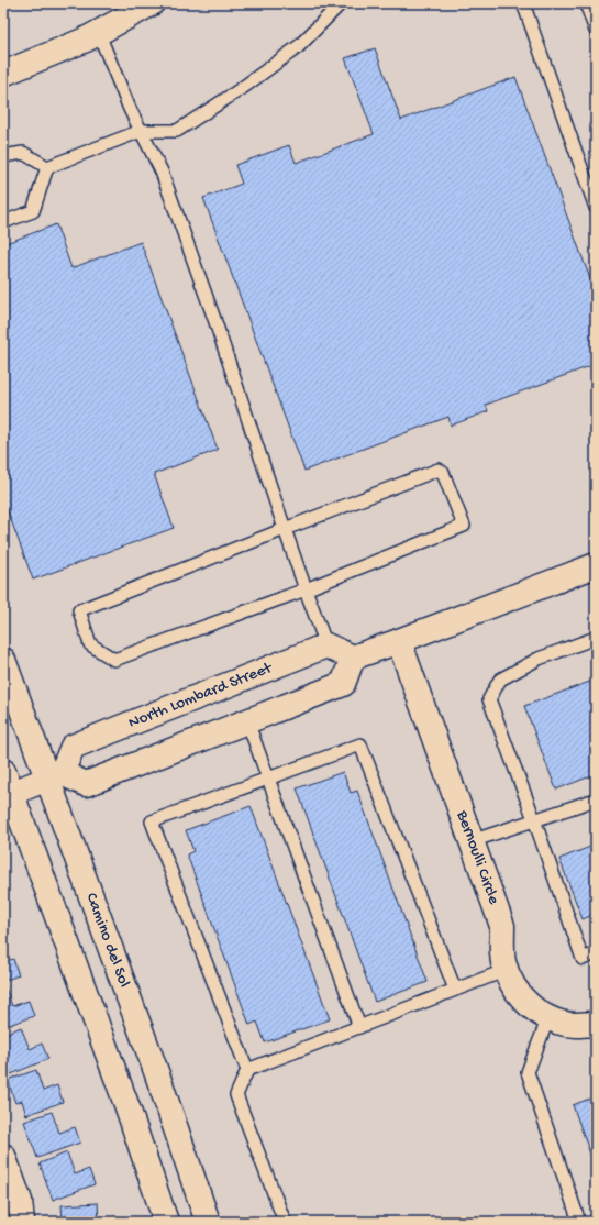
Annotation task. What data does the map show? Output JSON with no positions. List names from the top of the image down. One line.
{"streets":{"street":["North Lombard Street","Bernoulli Circle","Camino del Sol"]},"crossings":[["North Lombard Street","Camino del Sol"]]}
